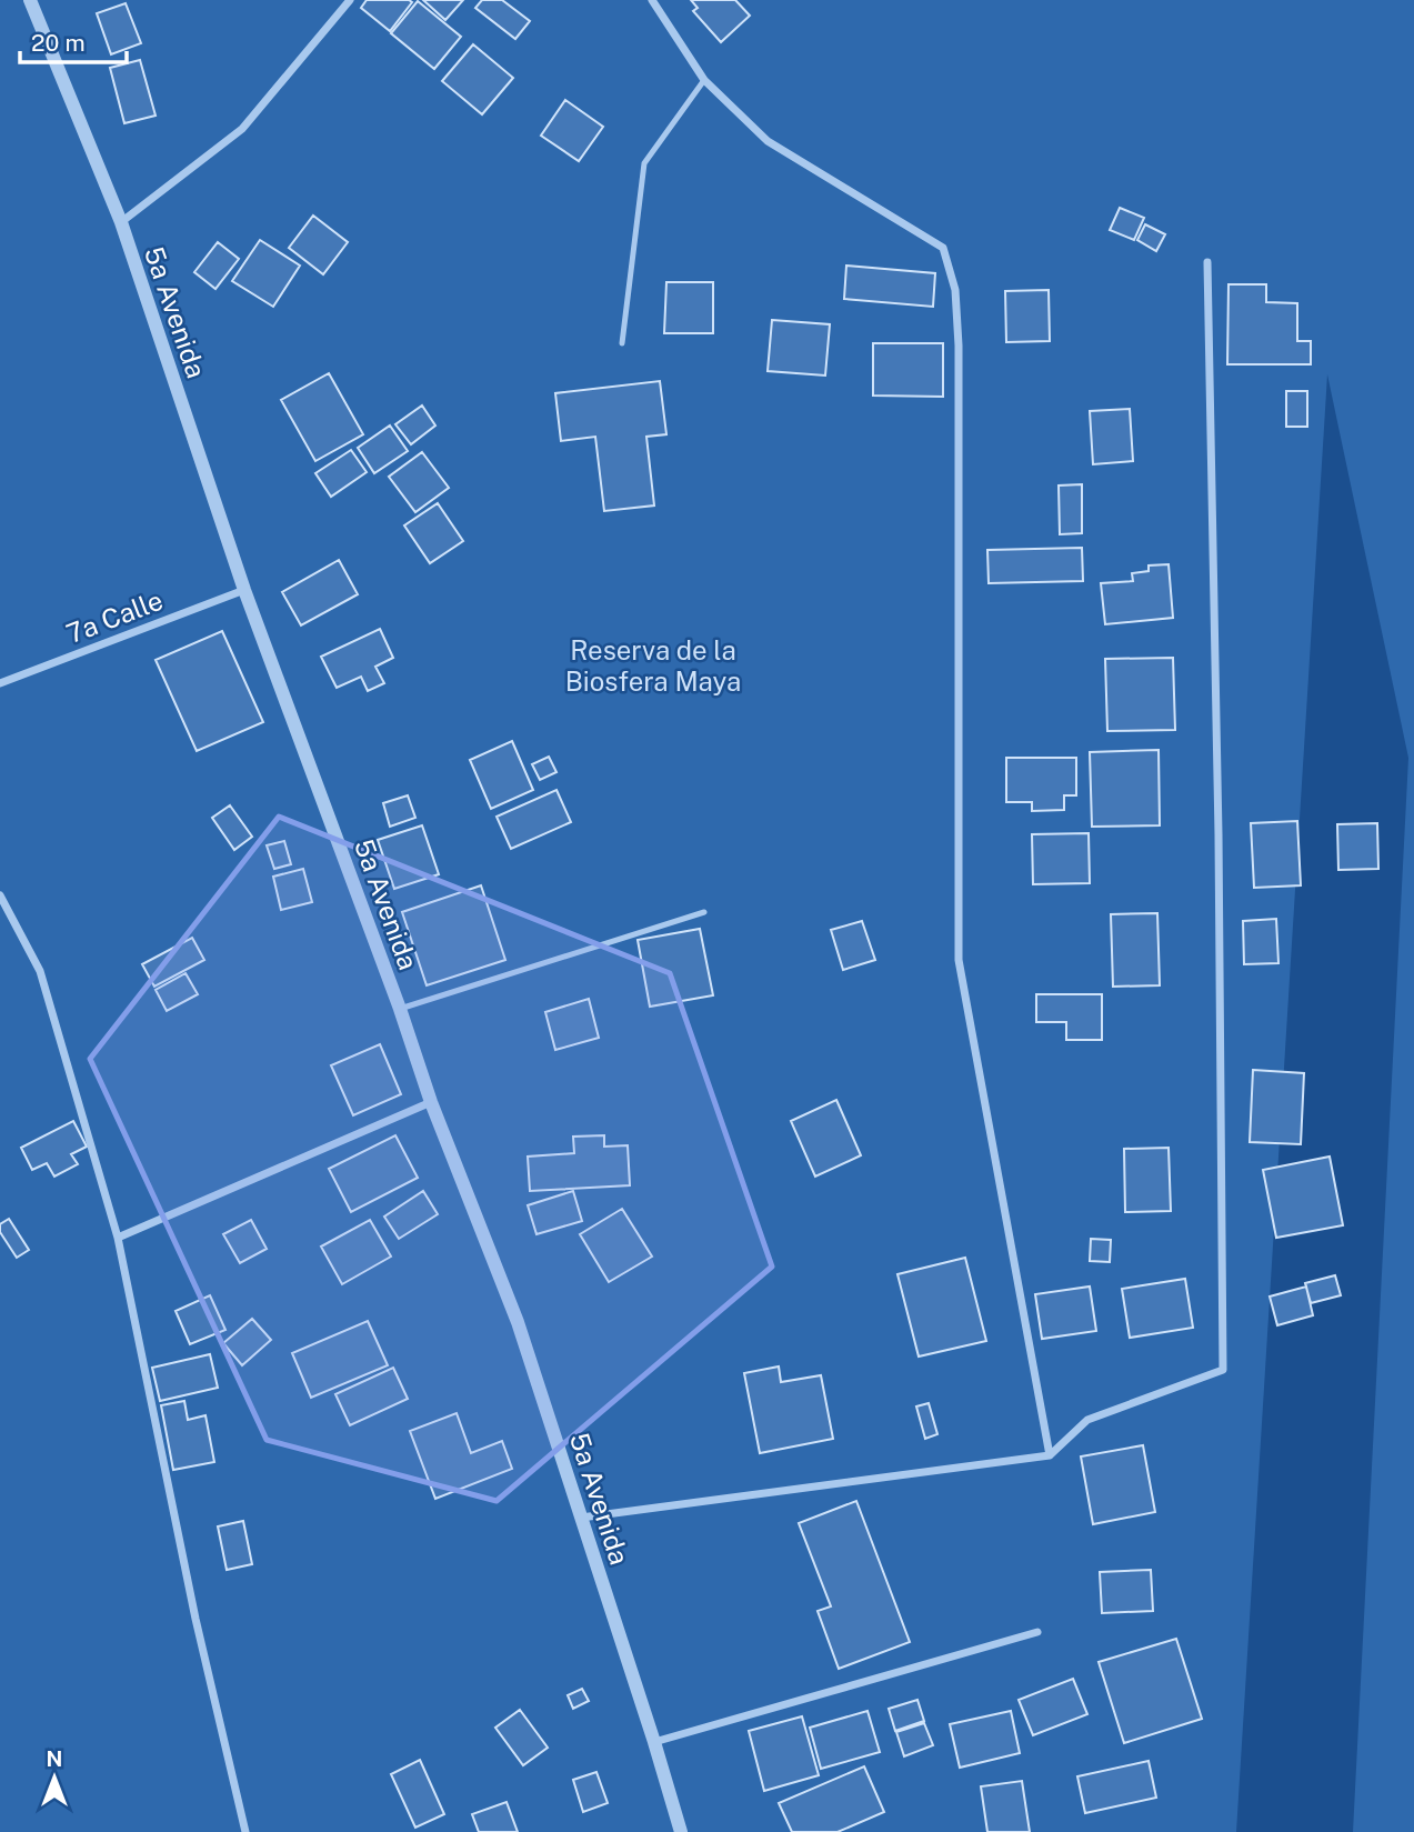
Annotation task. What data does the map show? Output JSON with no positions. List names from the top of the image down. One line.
{"streets":{"street":["5a Avenida","7a Calle"]},"crossings":[["5a Avenida","7a Calle"]],"parks":["Reserva de la Biosfera Maya"],"scale_bar":"20 m","north":"top"}
